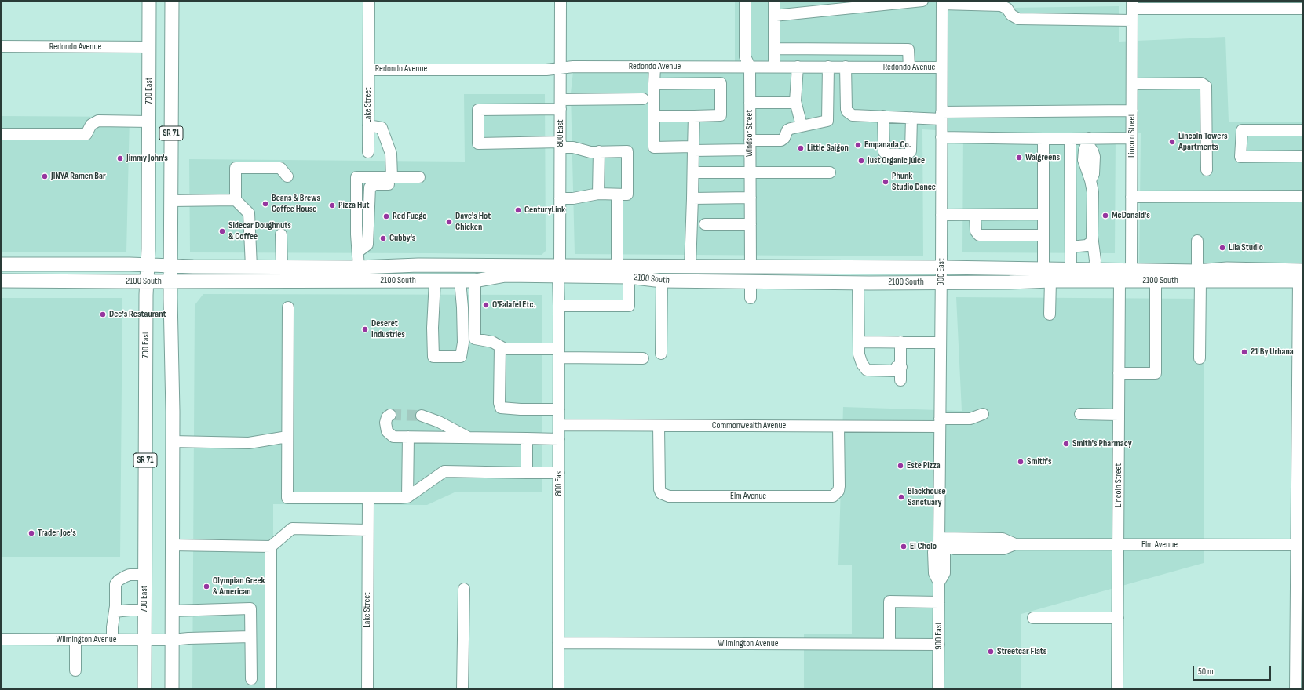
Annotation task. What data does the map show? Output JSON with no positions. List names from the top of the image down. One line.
{"streets":{"main road":["700 East","SR 71","2100 South"],"street":["Redondo Avenue","Lake Street","800 East","Windsor Street","Lincoln Street","900 East","Commonwealth Avenue","Elm Avenue","Wilmington Avenue"]},"crossings":[["Redondo Avenue","700 East"],["Redondo Avenue","Lake Street"],["Redondo Avenue","800 East"],["Redondo Avenue","Windsor Street"],["Redondo Avenue","900 East"],["700 East","2100 South"],["700 East","Wilmington Avenue"],["SR 71","2100 South"],["SR 71","Wilmington Avenue"],["800 East","2100 South"],["800 East","Commonwealth Avenue"],["800 East","Wilmington Avenue"],["Windsor Street","2100 South"],["Lincoln Street","2100 South"],["Lincoln Street","Elm Avenue"],["900 East","2100 South"],["900 East","Commonwealth Avenue"],["900 East","Elm Avenue"],["900 East","Wilmington Avenue"],["Commonwealth Avenue","Elm Avenue"]],"places":["Lincoln Towers Apartments","Empanada Co.","Little Saigon","Walgreens","Jimmy John's","Just Organic Juice","JINYA Ramen Bar","Phunk Studio Dance","Beans & Brews Coffee House","Pizza Hut","CenturyLink","McDonald's","Red Fuego","Dave's Hot Chicken","Sidecar Doughnuts & Coffee","Cubby's","Lila Studio","O'Falafel Etc.","Dee's Restaurant","Deseret Industries","21 By Urbana","Smith's Pharmacy","Smith's","Este Pizza","Blackhouse Sanctuary","Trader Joe's","El Cholo","Olympian Greek & American","Streetcar Flats"],"scale_bar":"50 m"}
